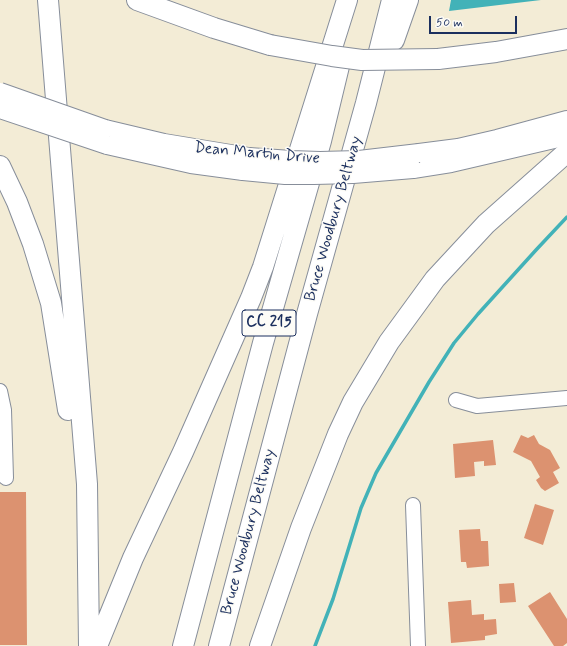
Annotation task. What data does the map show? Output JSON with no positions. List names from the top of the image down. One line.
{"streets":{"highway":["Bruce Woodbury Beltway","CC 215"],"main road":["Dean Martin Drive"]},"scale_bar":"50 m"}
